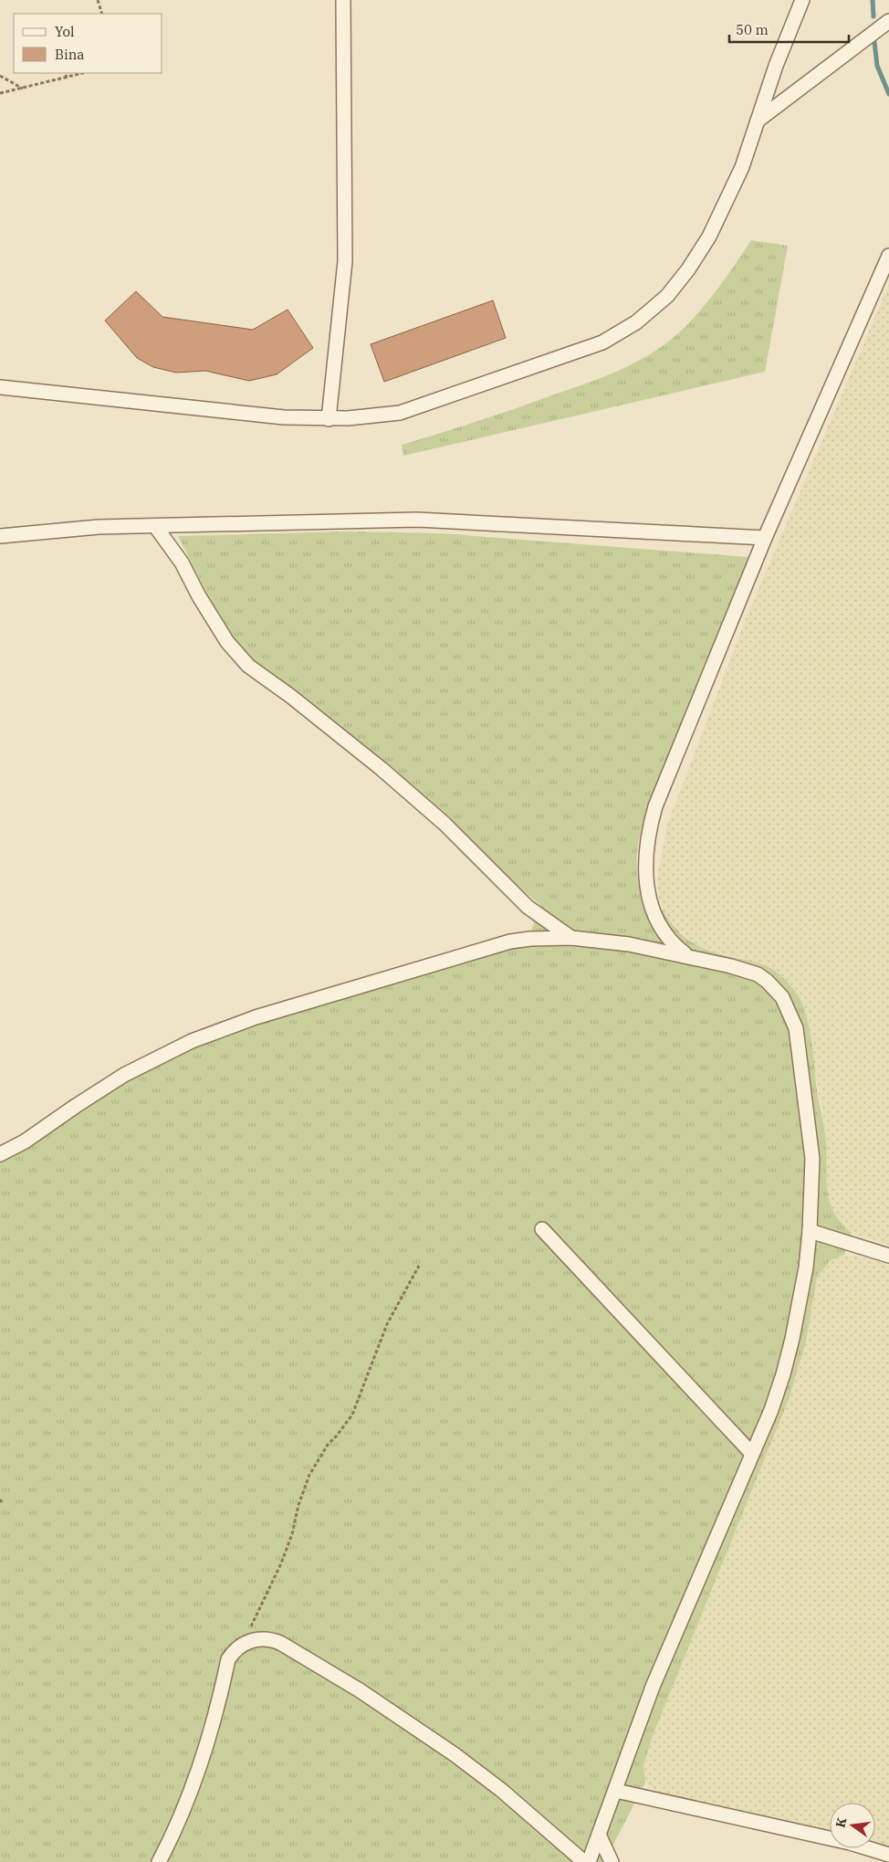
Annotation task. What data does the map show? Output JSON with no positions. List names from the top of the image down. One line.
{"legend":["Yol","Bina"],"scale_bar":"50 m","north":"left"}
